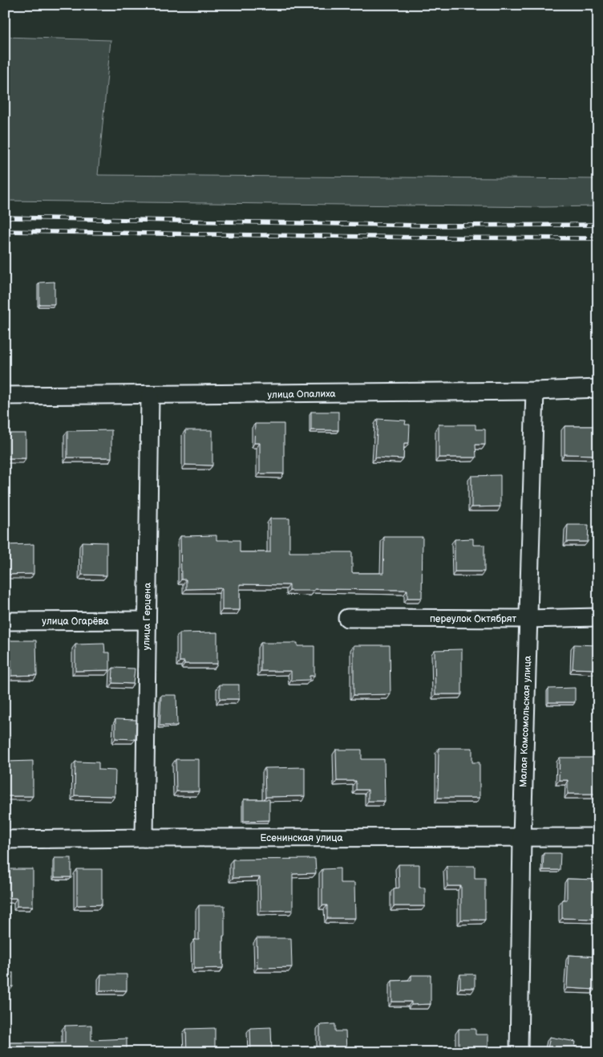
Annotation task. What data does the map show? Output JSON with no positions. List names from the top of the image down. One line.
{"streets":{"street":["улица Опалиха","улица Герцена","переулок Октябрят","улица Огарёва","Малая Комсомольская улица","Есенинская улица"]},"crossings":[["улица Опалиха","улица Герцена"],["улица Опалиха","Малая Комсомольская улица"],["улица Герцена","улица Огарёва"],["улица Герцена","Есенинская улица"],["переулок Октябрят","Малая Комсомольская улица"],["Малая Комсомольская улица","Есенинская улица"]]}
